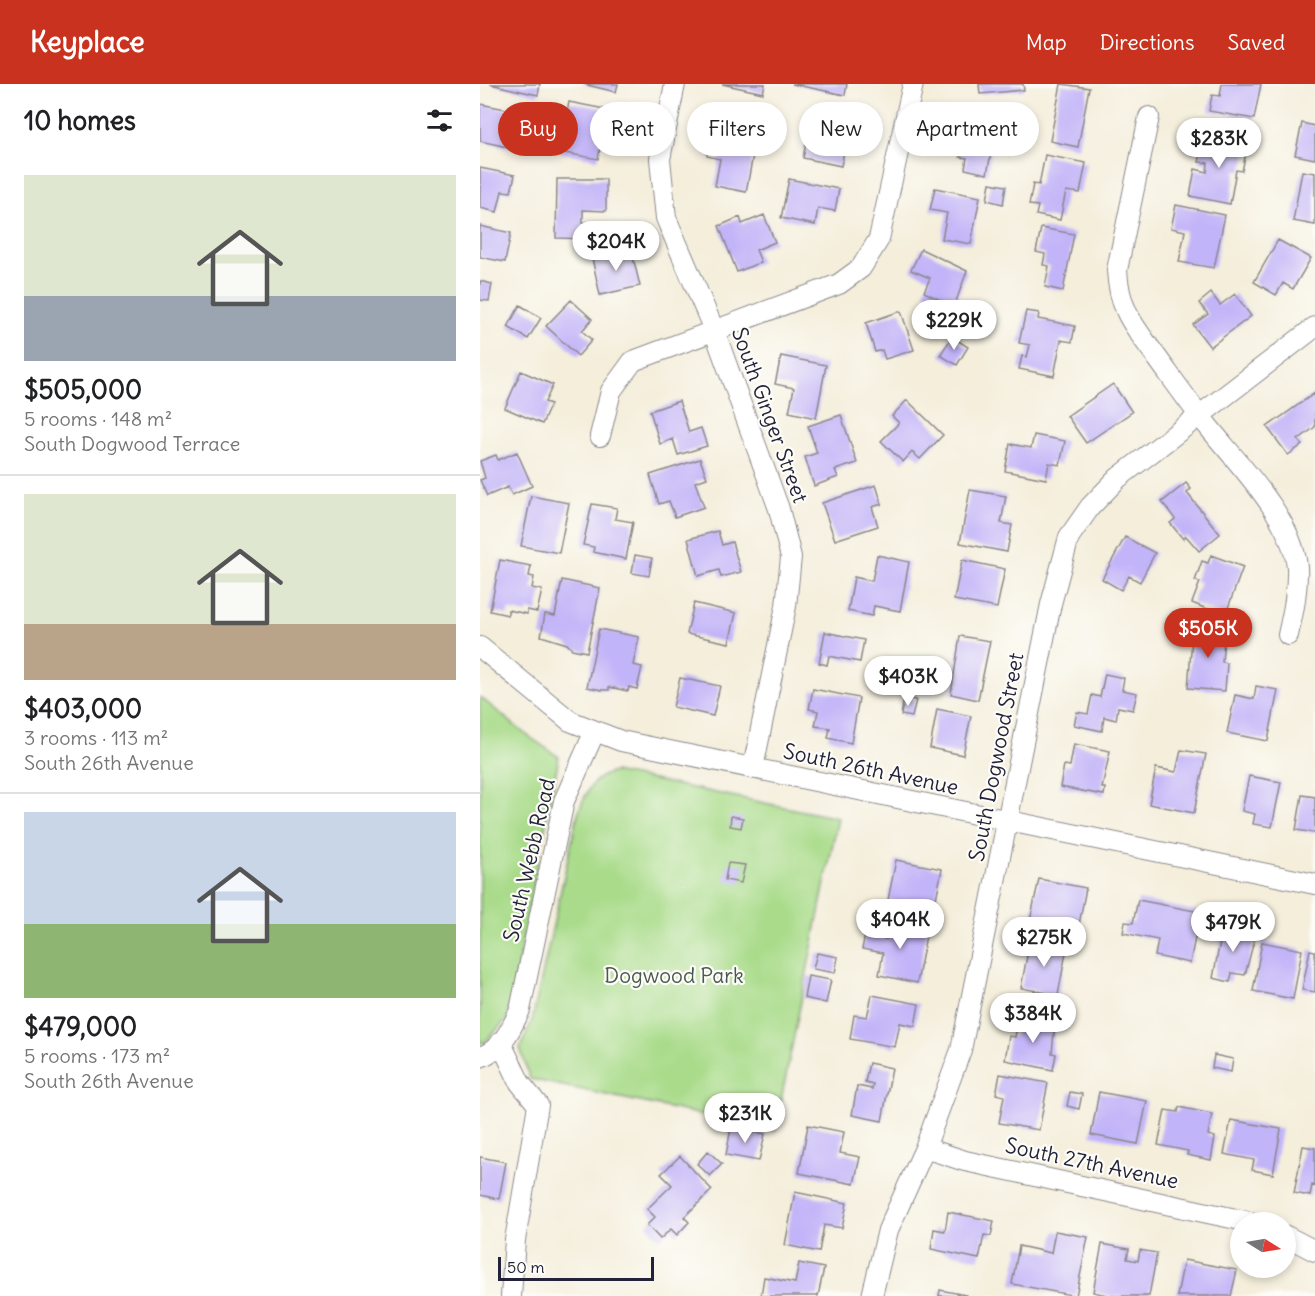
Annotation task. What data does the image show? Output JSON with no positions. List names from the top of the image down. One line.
{"streets":{"street":["South Ginger Street","South Dogwood Street","South 26th Avenue","South Webb Road","South 27th Avenue"]},"crossings":[["South Ginger Street","South 26th Avenue"],["South Dogwood Street","South 26th Avenue"],["South Dogwood Street","South 27th Avenue"],["South 26th Avenue","South Webb Road"]],"parks":["Dogwood Park"],"scale_bar":"50 m","north":"right","page":{"header":"Keyplace","nav":["Map","Directions","Saved"],"heading":"10 homes","chip":["Buy","Rent","Filters","New","Apartment"],"price":["$283K","$204K","$229K","$505K","$403K","$404K","$479K","$275K","$384K","$231K"],"list":[{"name":"$505,000","note":"5 rooms · 148 m² · South Dogwood Terrace"},{"name":"$403,000","note":"3 rooms · 113 m² · South 26th Avenue"},{"name":"$479,000","note":"5 rooms · 173 m² · South 26th Avenue"}],"scale":"50 m"}}
